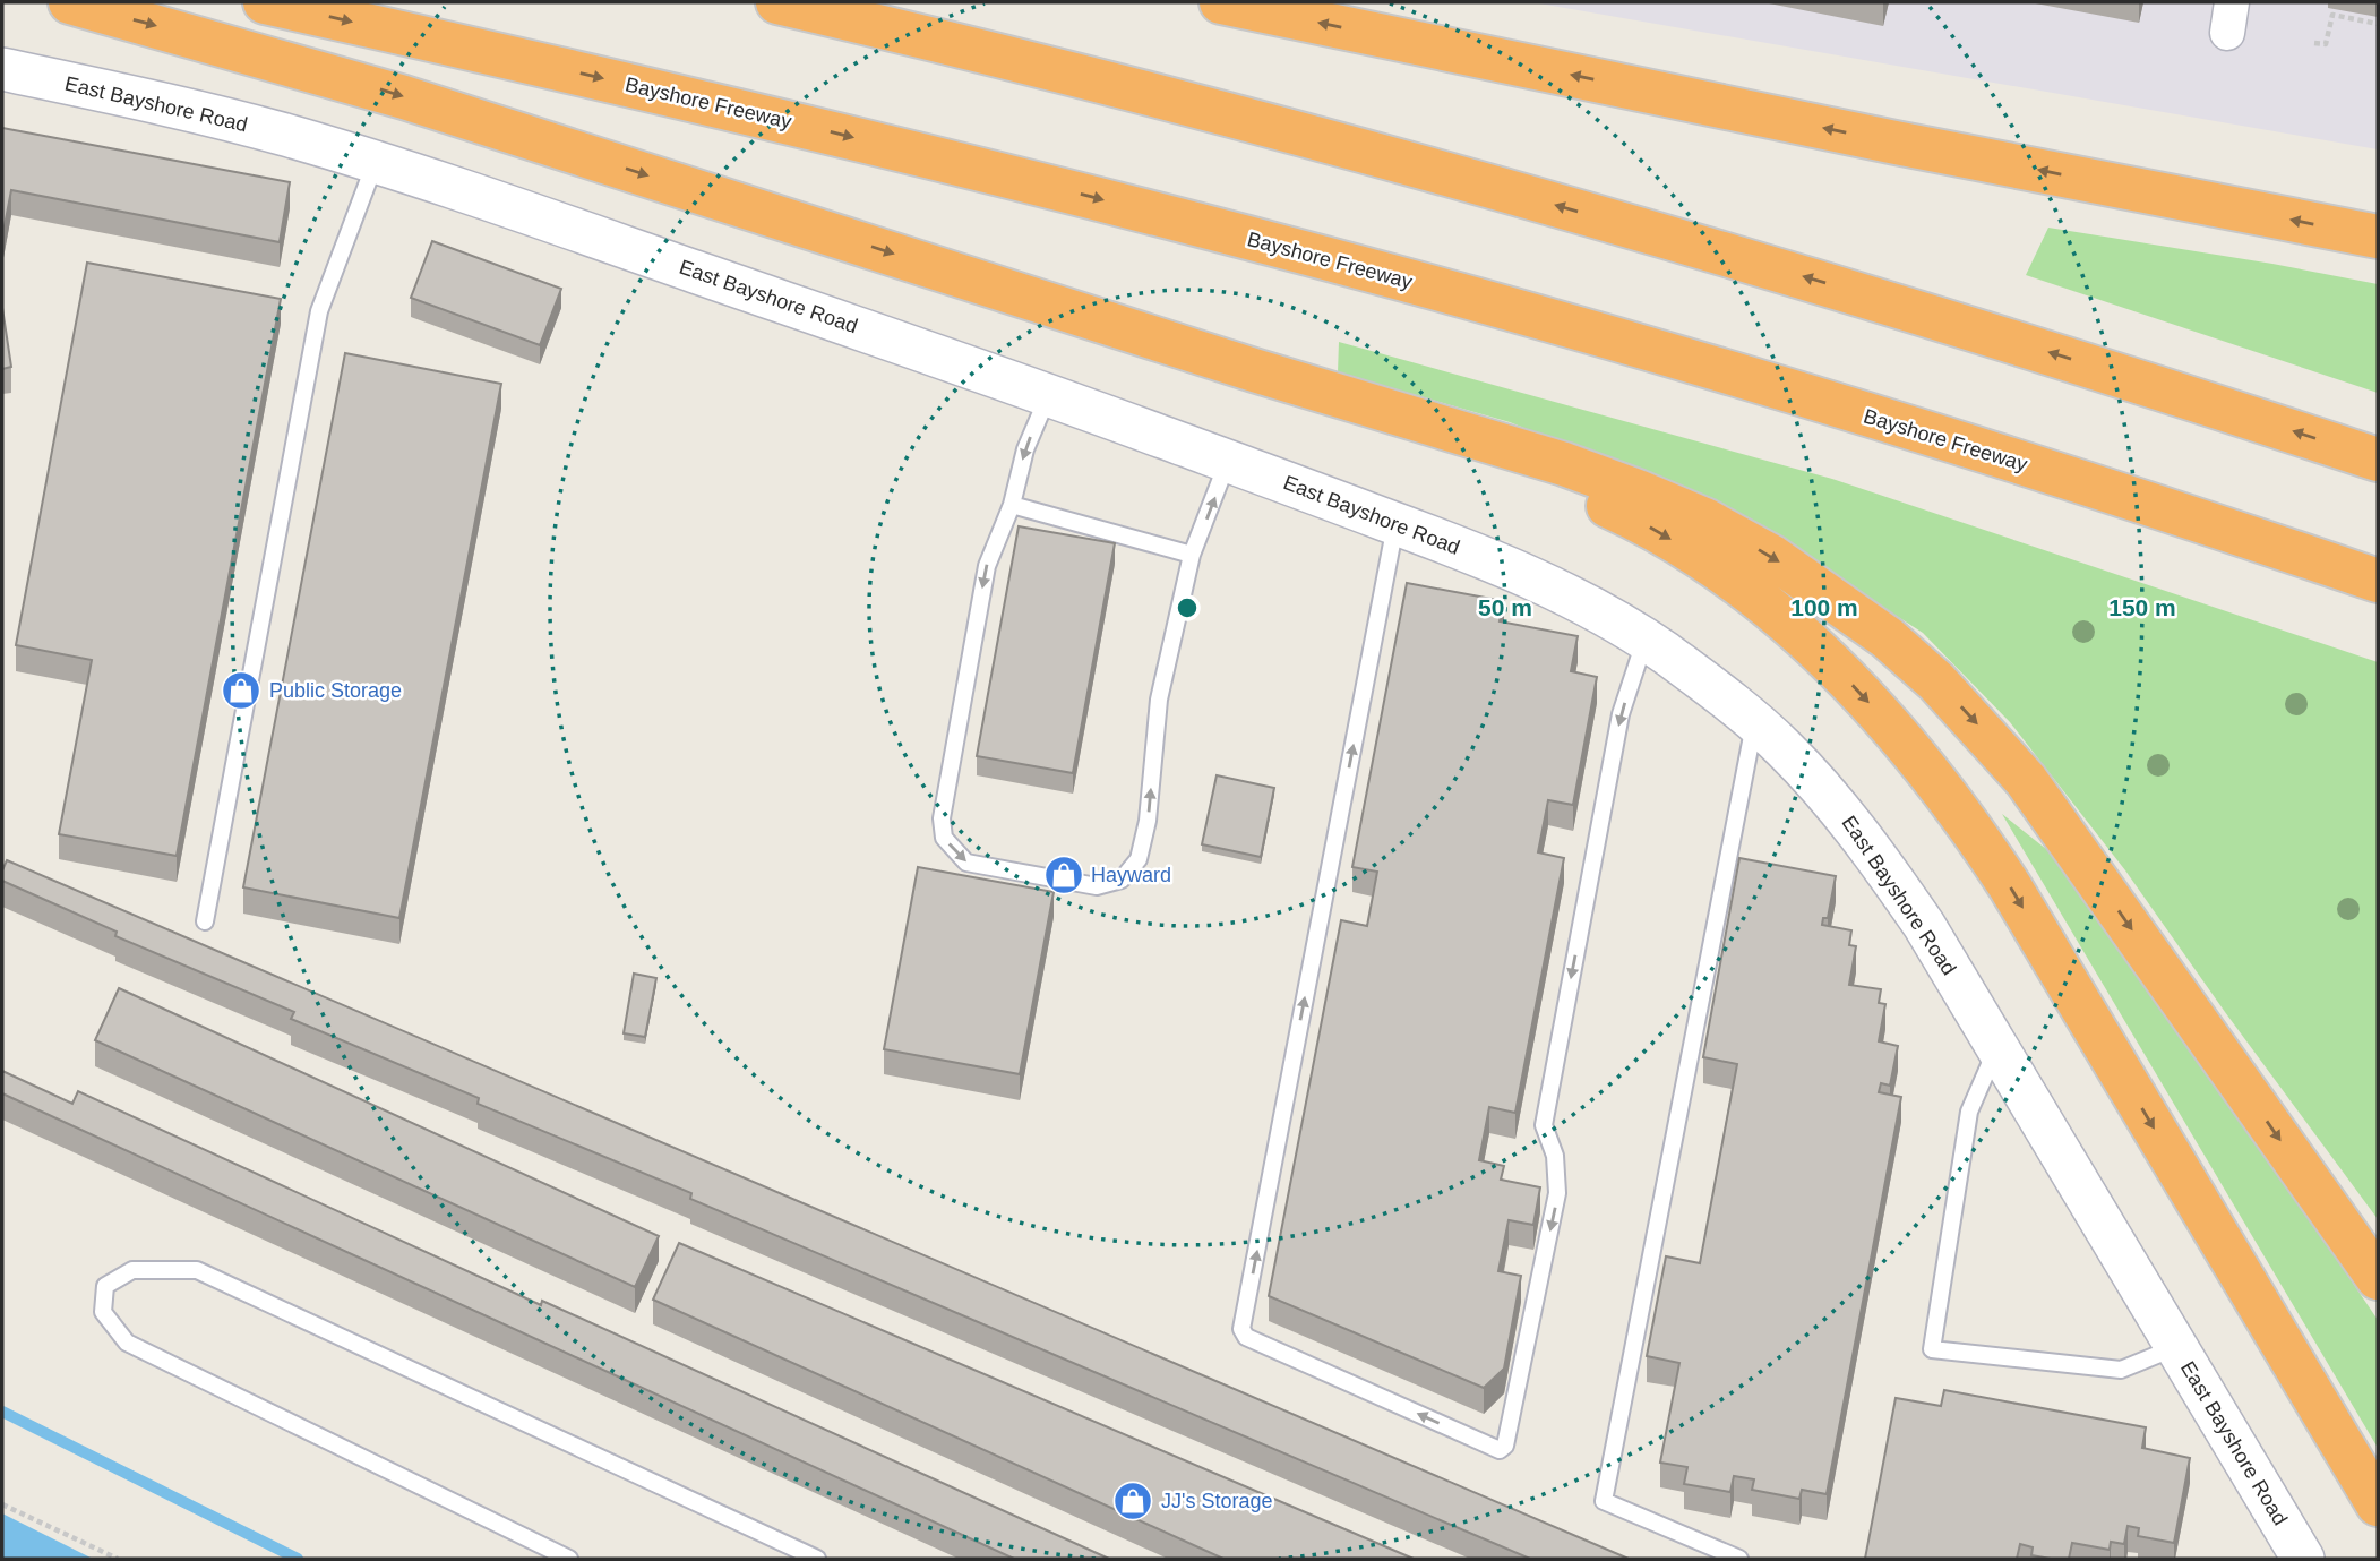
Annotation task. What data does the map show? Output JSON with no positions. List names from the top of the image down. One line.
{"streets":{"highway":["Bayshore Freeway"],"street":["East Bayshore Road"]},"places":{"shop":["Public Storage","Hayward","JJ's Storage"]},"rings":["50 m","100 m","150 m"]}
